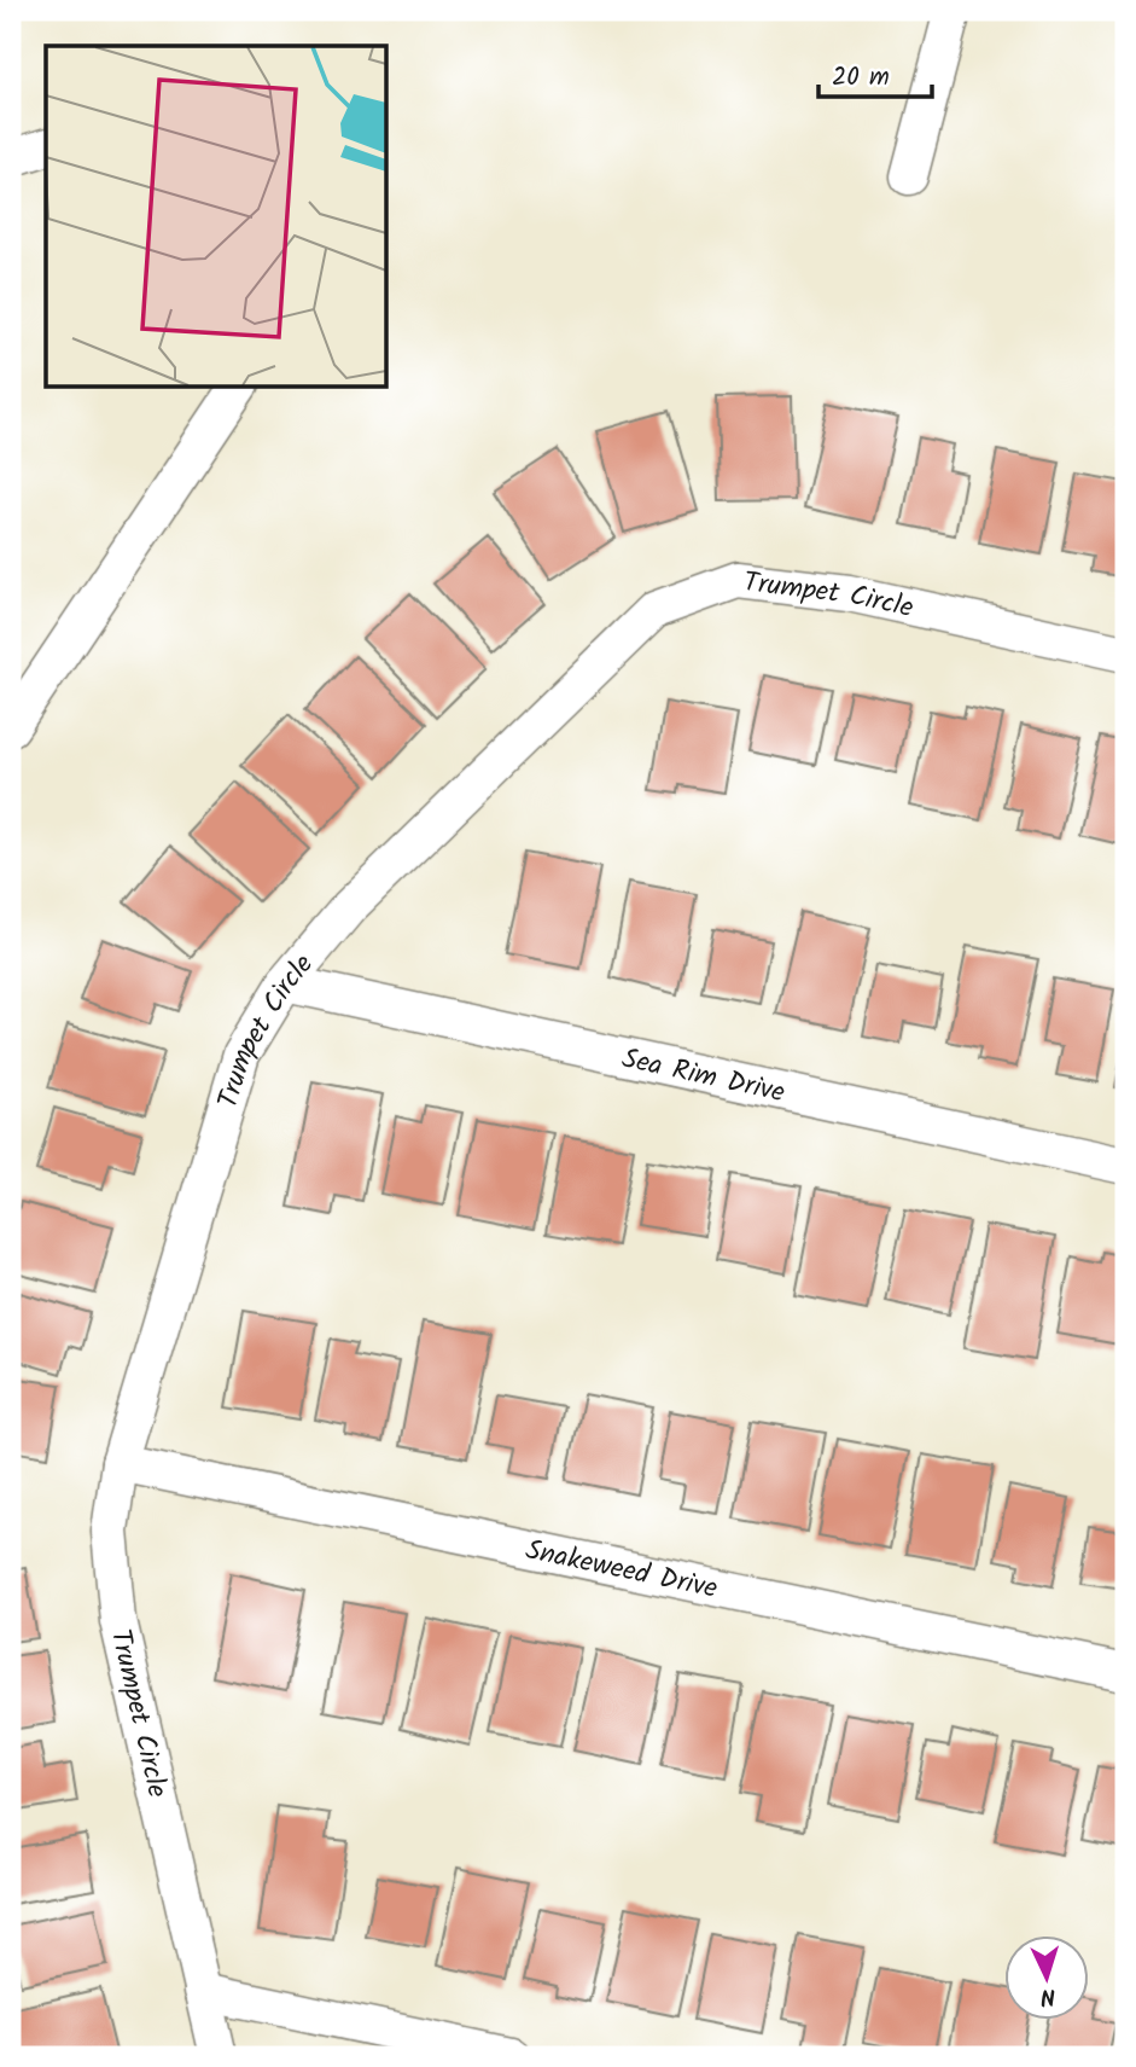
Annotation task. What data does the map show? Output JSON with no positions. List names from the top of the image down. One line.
{"streets":{"street":["Trumpet Circle","Sea Rim Drive","Snakeweed Drive"]},"crossings":[["Trumpet Circle","Sea Rim Drive"],["Trumpet Circle","Snakeweed Drive"]],"scale_bar":"20 m","north":"bottom"}
